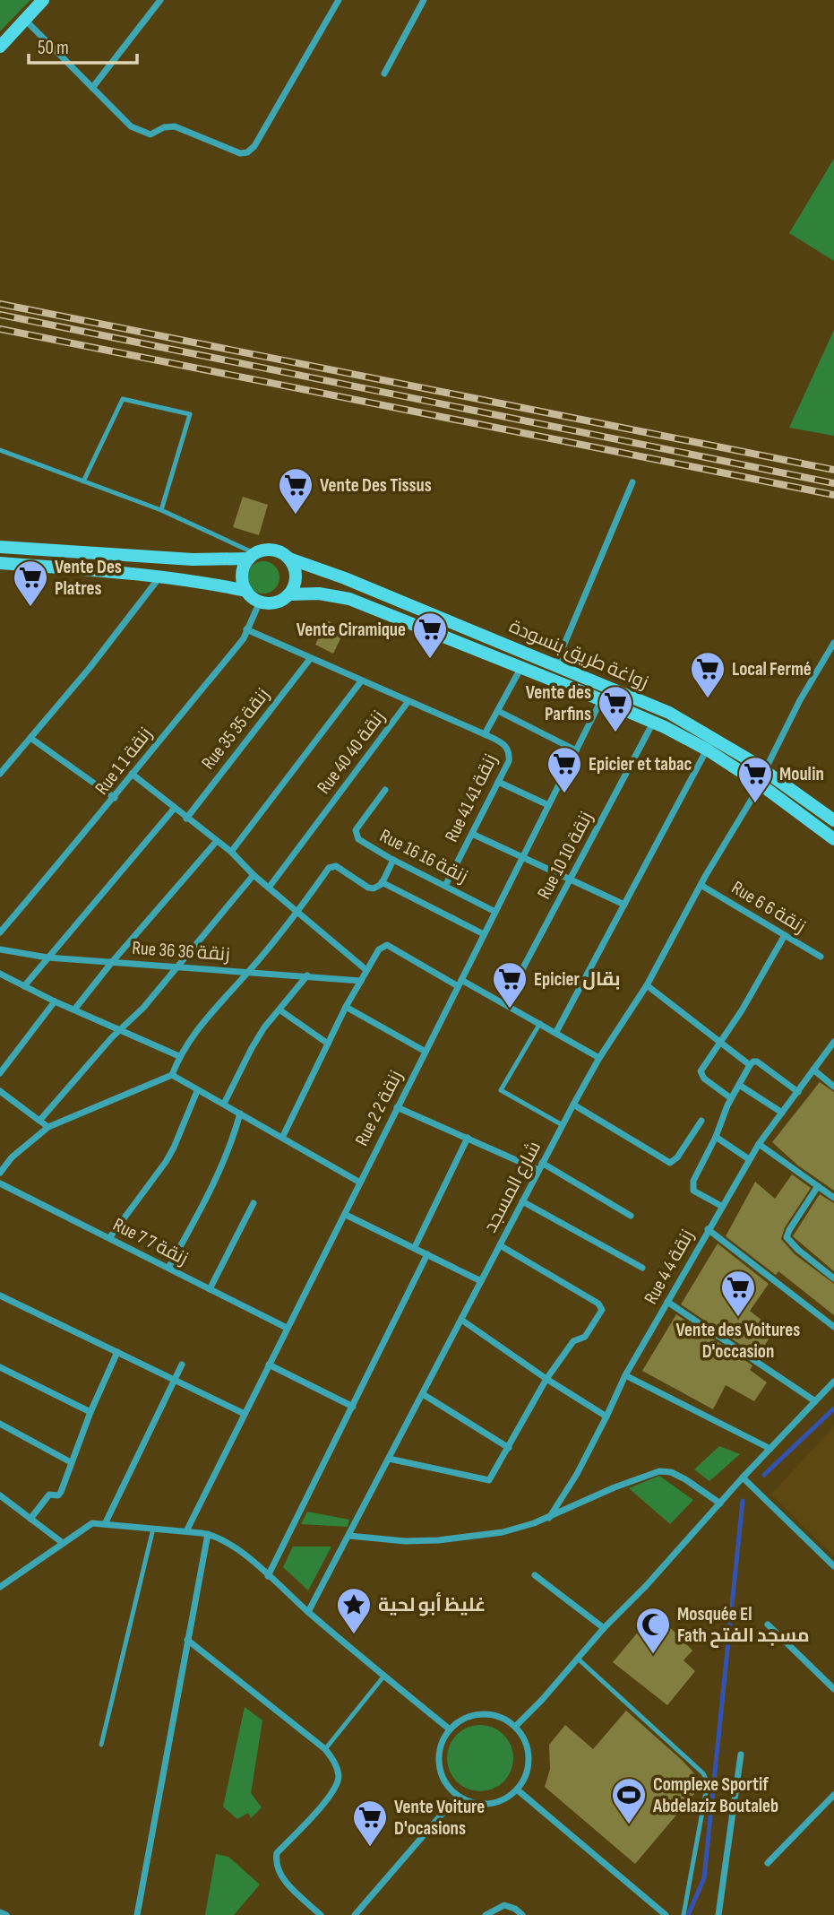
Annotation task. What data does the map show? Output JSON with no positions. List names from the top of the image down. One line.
{"streets":{"main road":["زواغة طريق بنسودة"],"street":["Rue 35 زنقة 35","Rue 40 زنقة 40","Rue 1 زنقة 1","Rue 41 زنقة 41","Rue 10 زنقة 10","Rue 16 زنقة 16","Rue 6 زنقة 6","Rue 36 زنقة 36","Rue 2 زنقة 2","شارع المسجد","Rue 7 زنقة 7","Rue 4 زنقة 4"]},"crossings":[["زواغة طريق بنسودة","Rue 1 زنقة 1"],["زواغة طريق بنسودة","Rue 41 زنقة 41"],["زواغة طريق بنسودة","Rue 10 زنقة 10"],["زواغة طريق بنسودة","Rue 2 زنقة 2"],["زواغة طريق بنسودة","شارع المسجد"],["Rue 40 زنقة 40","Rue 41 زنقة 41"],["Rue 41 زنقة 41","Rue 16 زنقة 16"],["Rue 16 زنقة 16","Rue 2 زنقة 2"],["Rue 6 زنقة 6","شارع المسجد"],["Rue 2 زنقة 2","Rue 7 زنقة 7"]],"places":{"supermarket":["Vente Des Tissus","Vente Des Platres","Vente Ciramique","Local Fermé","Vente des Parfins","Epicier et tabac","Moulin","Epicier بقال","Vente des Voitures D'occasion","Vente Voiture D'ocasions"],"place":["غليظ أبو لحية"],"mosque":["Mosquée El Fath مسجد الفتح"],"sports":["Complexe Sportif Abdelaziz Boutaleb"]},"scale_bar":"50 m"}
